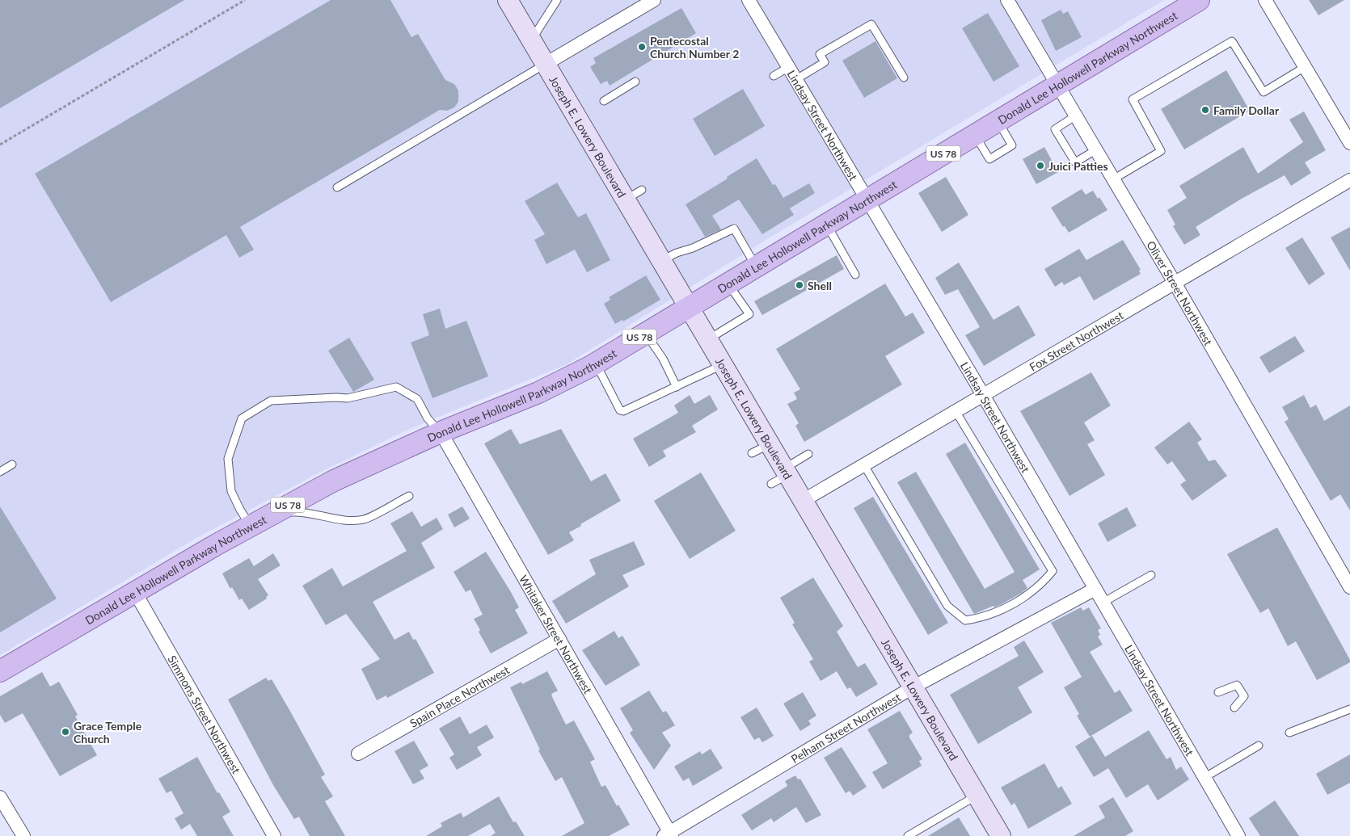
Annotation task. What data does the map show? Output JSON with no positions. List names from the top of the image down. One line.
{"streets":{"main road":["Donald Lee Hollowell Parkway Northwest","Joseph E. Lowery Boulevard","US 78"],"street":["Lindsay Street Northwest","Oliver Street Northwest","Fox Street Northwest","Whitaker Street Northwest","Spain Place Northwest","Simmons Street Northwest","Pelham Street Northwest"]},"crossings":[["Donald Lee Hollowell Parkway Northwest","Lindsay Street Northwest"],["Donald Lee Hollowell Parkway Northwest","Joseph E. Lowery Boulevard"],["Donald Lee Hollowell Parkway Northwest","Oliver Street Northwest"],["Donald Lee Hollowell Parkway Northwest","Whitaker Street Northwest"],["Donald Lee Hollowell Parkway Northwest","Simmons Street Northwest"],["Lindsay Street Northwest","Fox Street Northwest"],["Lindsay Street Northwest","Pelham Street Northwest"],["Joseph E. Lowery Boulevard","Fox Street Northwest"],["Joseph E. Lowery Boulevard","Pelham Street Northwest"],["Oliver Street Northwest","Fox Street Northwest"],["Whitaker Street Northwest","Spain Place Northwest"],["Whitaker Street Northwest","Pelham Street Northwest"]],"places":["Pentecostal Church Number 2","Family Dollar","Juici Patties","Shell","Grace Temple Church"]}
